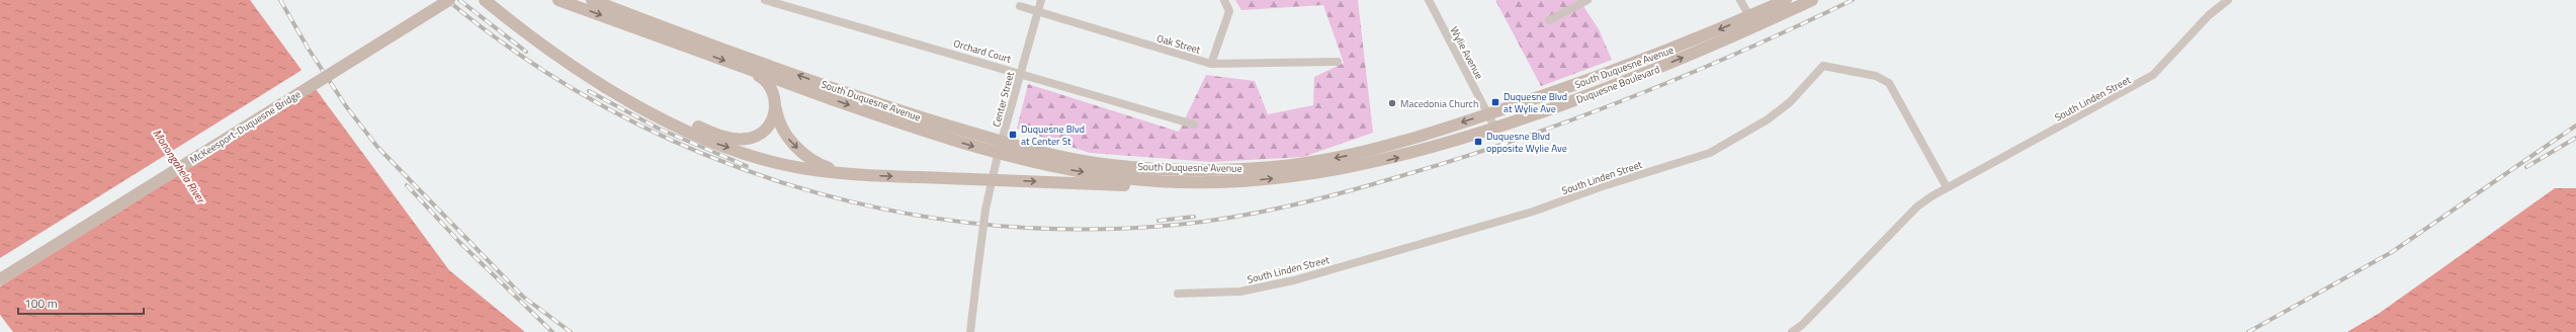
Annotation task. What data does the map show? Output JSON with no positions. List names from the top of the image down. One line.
{"streets":{"main road":["South Duquesne Avenue","Duquesne Boulevard","McKeesport-Duquesne Bridge"],"street":["Oak Street","Orchard Court","Wylie Avenue","South Linden Street","Center Street"]},"crossings":[["Oak Street","Center Street"],["Orchard Court","Center Street"],["Wylie Avenue","South Duquesne Avenue"],["Wylie Avenue","Duquesne Boulevard"],["South Duquesne Avenue","Duquesne Boulevard"],["South Duquesne Avenue","Center Street"]],"one_way":["Duquesne Boulevard"],"water":["Monongahela River"],"places":{"transit":["Duquesne Blvd at Wylie Ave","Duquesne Blvd at Center St","Duquesne Blvd opposite Wylie Ave"],"other":["Macedonia Church"]},"scale_bar":"100 m"}
